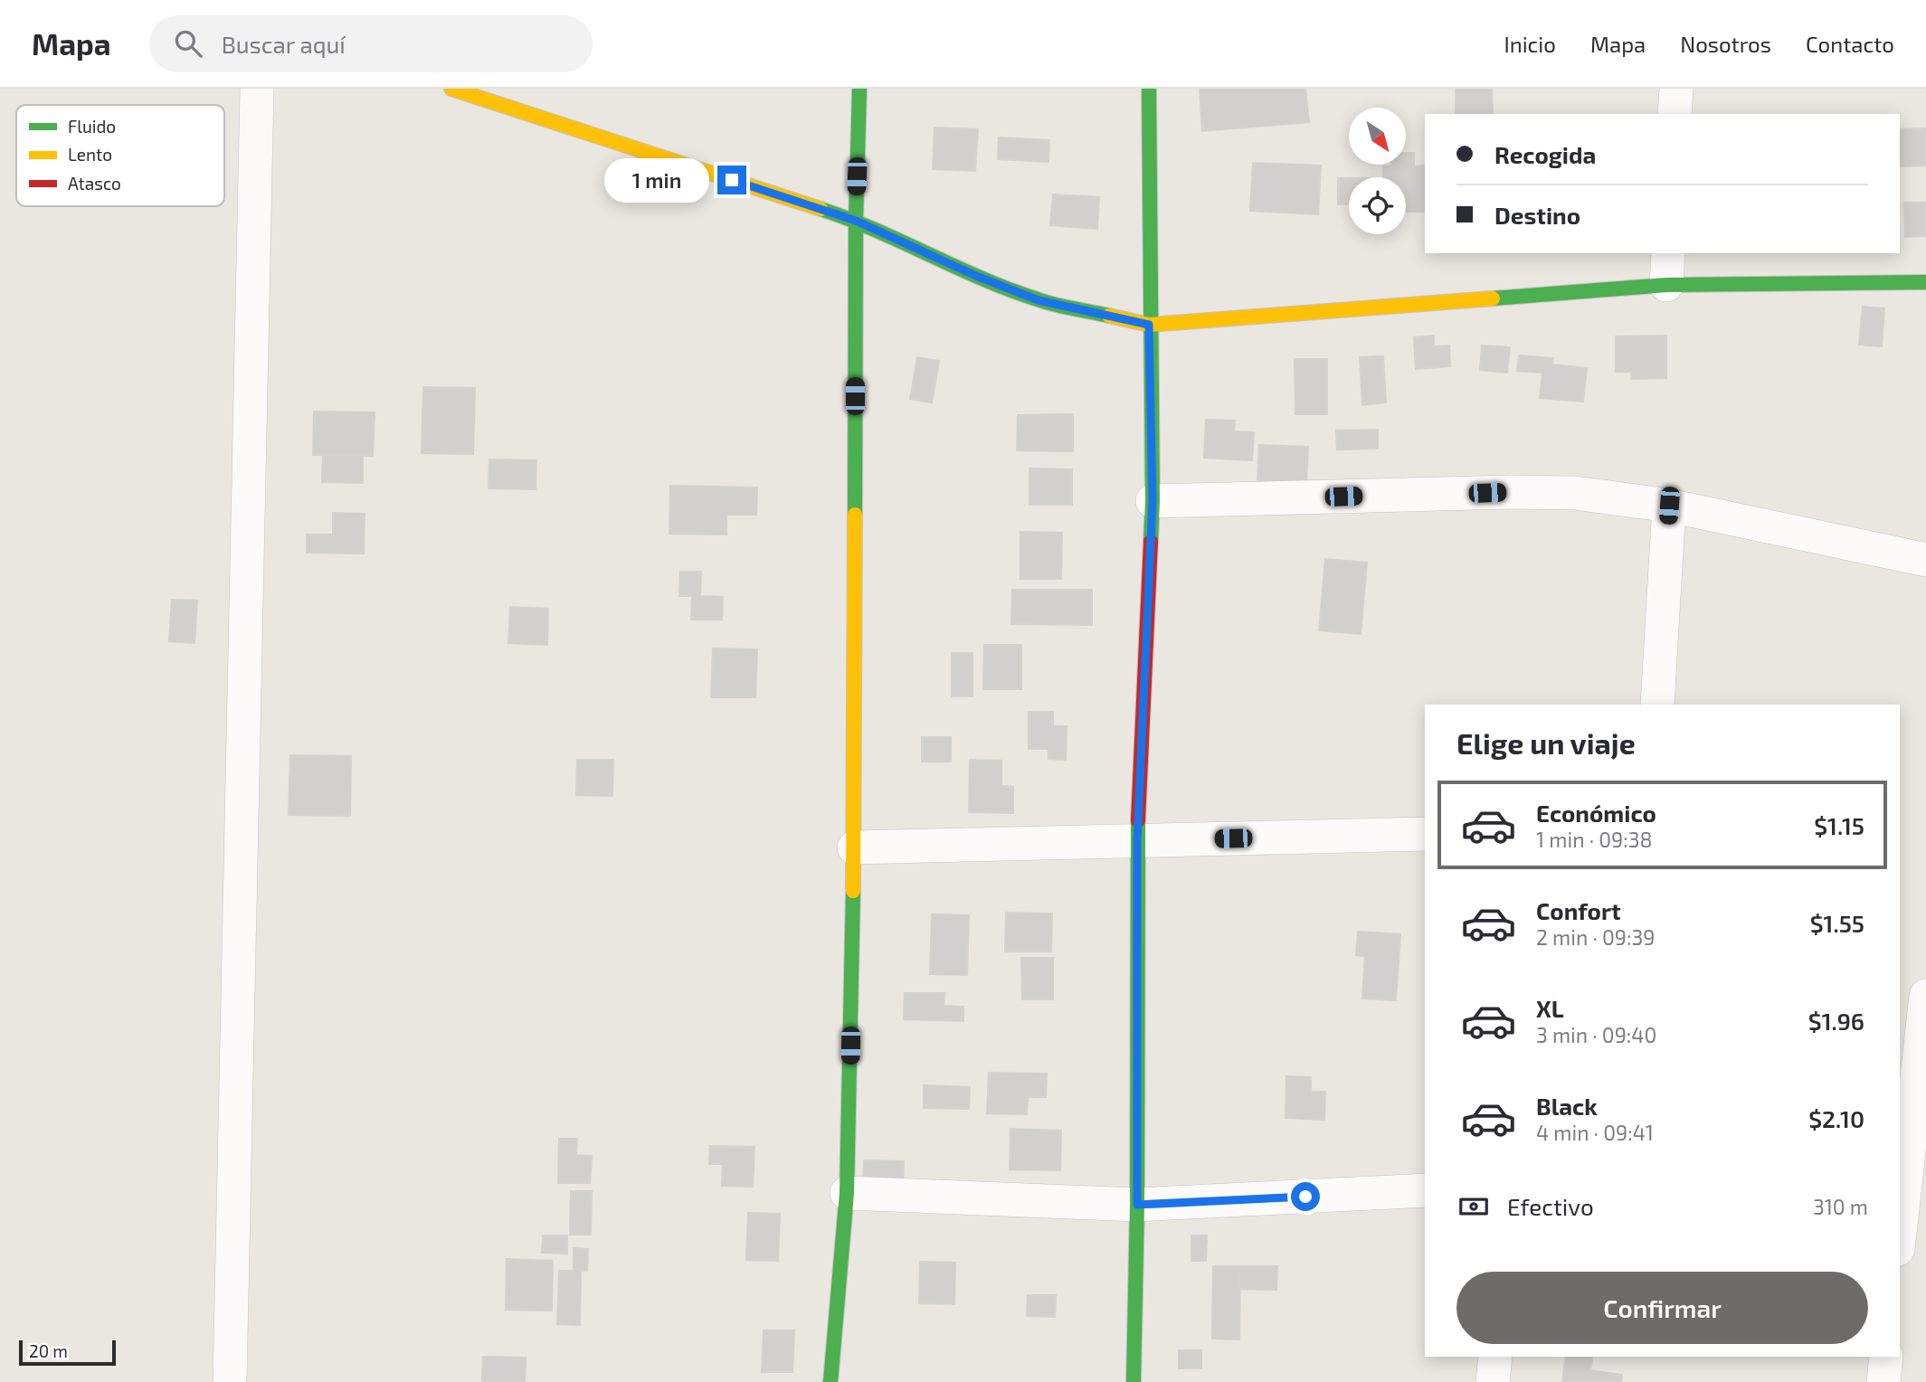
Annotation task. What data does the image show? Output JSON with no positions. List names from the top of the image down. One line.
{"legend":["Fluido","Lento","Atasco"],"scale_bar":"20 m","north":"bottom right","page":{"header":"Mapa","search":"Buscar aquí","nav":["Inicio","Mapa","Nosotros","Contacto"],"banner":["Recogida","Destino"],"bubble":"1 min","heading":"Elige un viaje","list":[{"name":"Económico","note":"1 min · 09:38","value":"$1.15"},{"name":"Confort","note":"2 min · 09:39","value":"$1.55"},{"name":"XL","note":"3 min · 09:40","value":"$1.96"},{"name":"Black","note":"4 min · 09:41","value":"$2.10"}],"pay":["Efectivo","310 m"],"buttons":"Confirmar","scale":"20 m"}}
